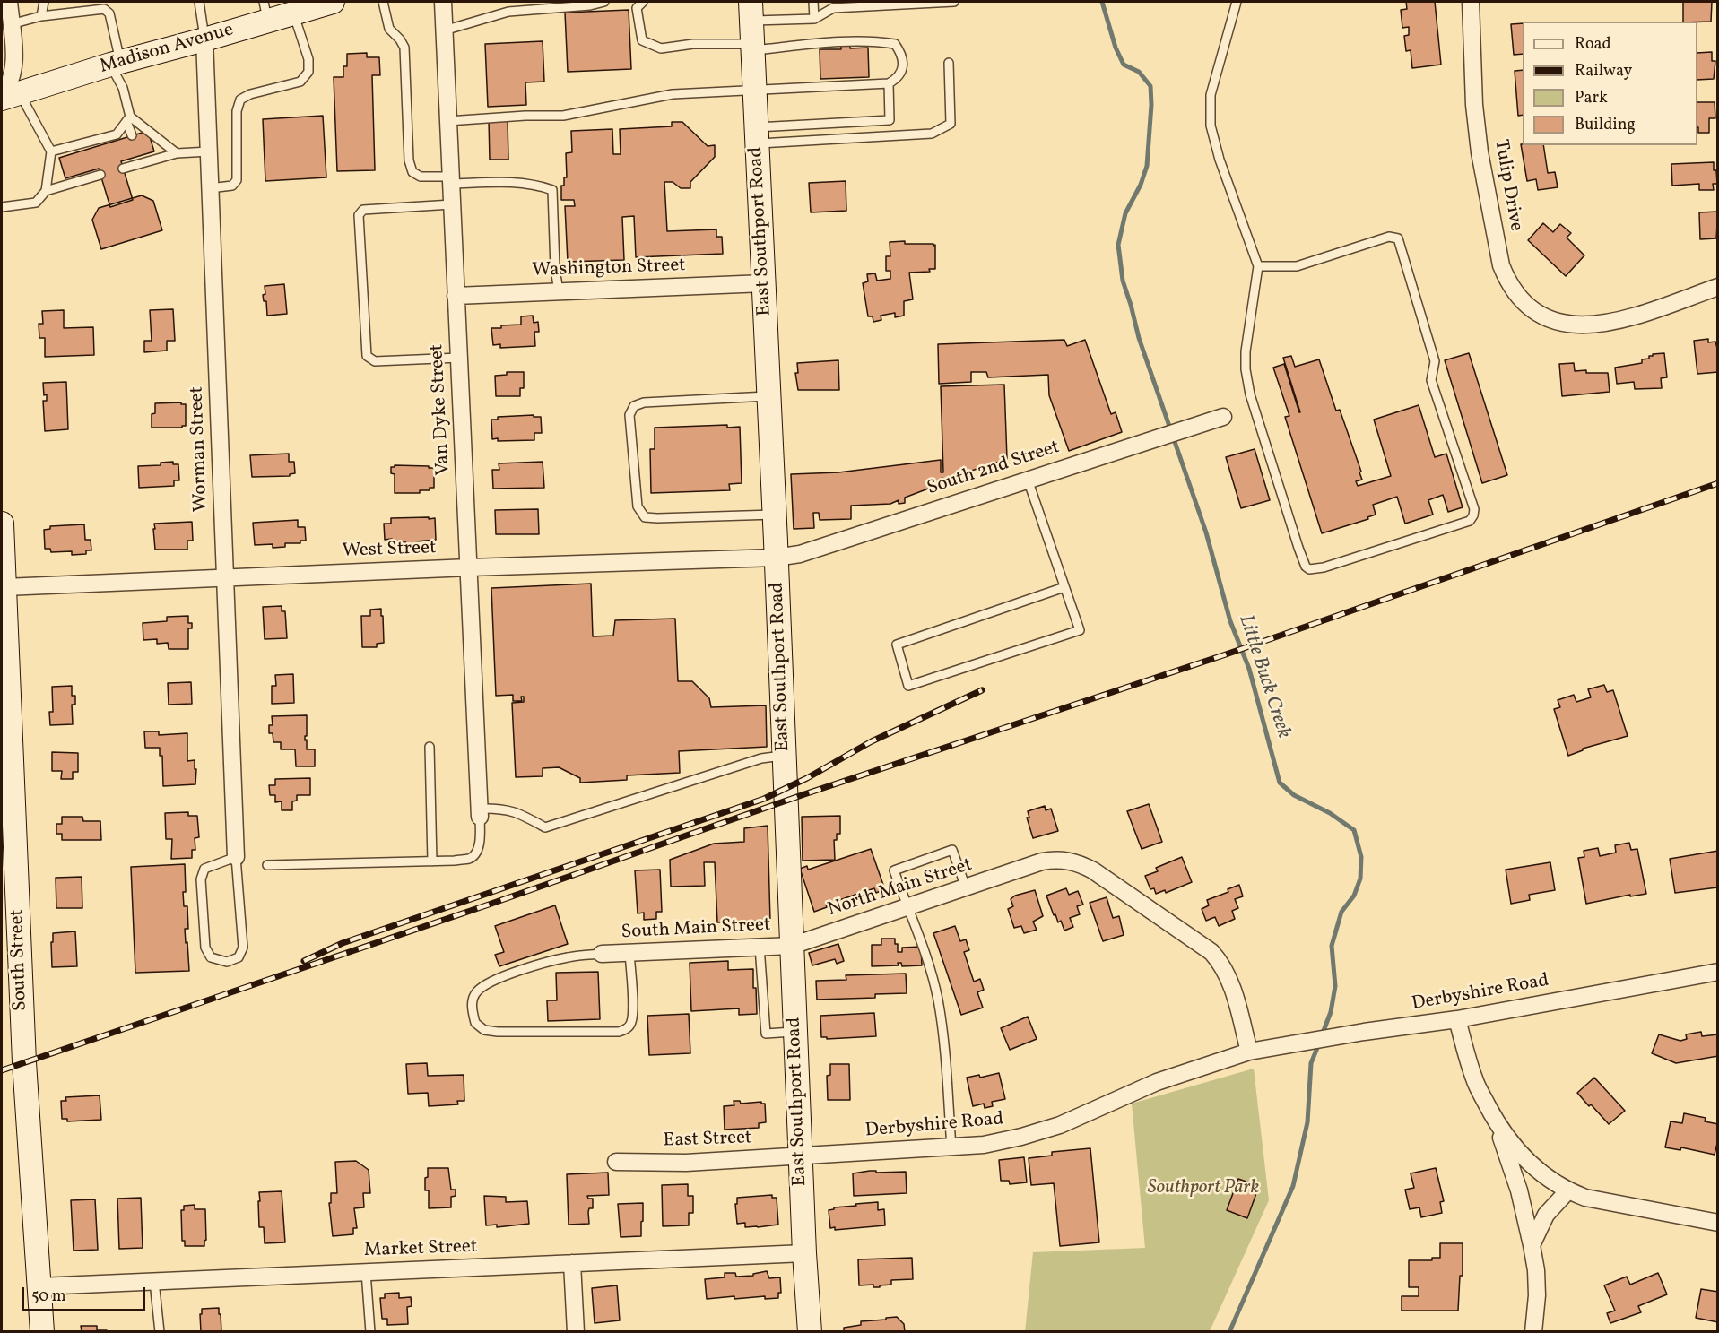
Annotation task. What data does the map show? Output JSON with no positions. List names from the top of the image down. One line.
{"streets":{"main road":["Madison Avenue","East Southport Road","South Street"],"street":["Tulip Drive","Washington Street","Van Dyke Street","Worman Street","South 2nd Street","West Street","North Main Street","South Main Street","Derbyshire Road","East Street","Market Street"]},"crossings":[["Madison Avenue","Worman Street"],["East Southport Road","Washington Street"],["East Southport Road","South 2nd Street"],["East Southport Road","West Street"],["East Southport Road","North Main Street"],["East Southport Road","South Main Street"],["East Southport Road","Derbyshire Road"],["East Southport Road","East Street"],["East Southport Road","Market Street"],["Washington Street","Van Dyke Street"],["Van Dyke Street","West Street"],["Worman Street","West Street"],["South 2nd Street","West Street"],["West Street","South Street"],["North Main Street","South Main Street"],["North Main Street","Derbyshire Road"],["South Street","Market Street"],["Derbyshire Road","East Street"]],"water":["Little Buck Creek"],"parks":["Southport Park"],"legend":["Road","Railway","Park","Building"],"scale_bar":"50 m"}
